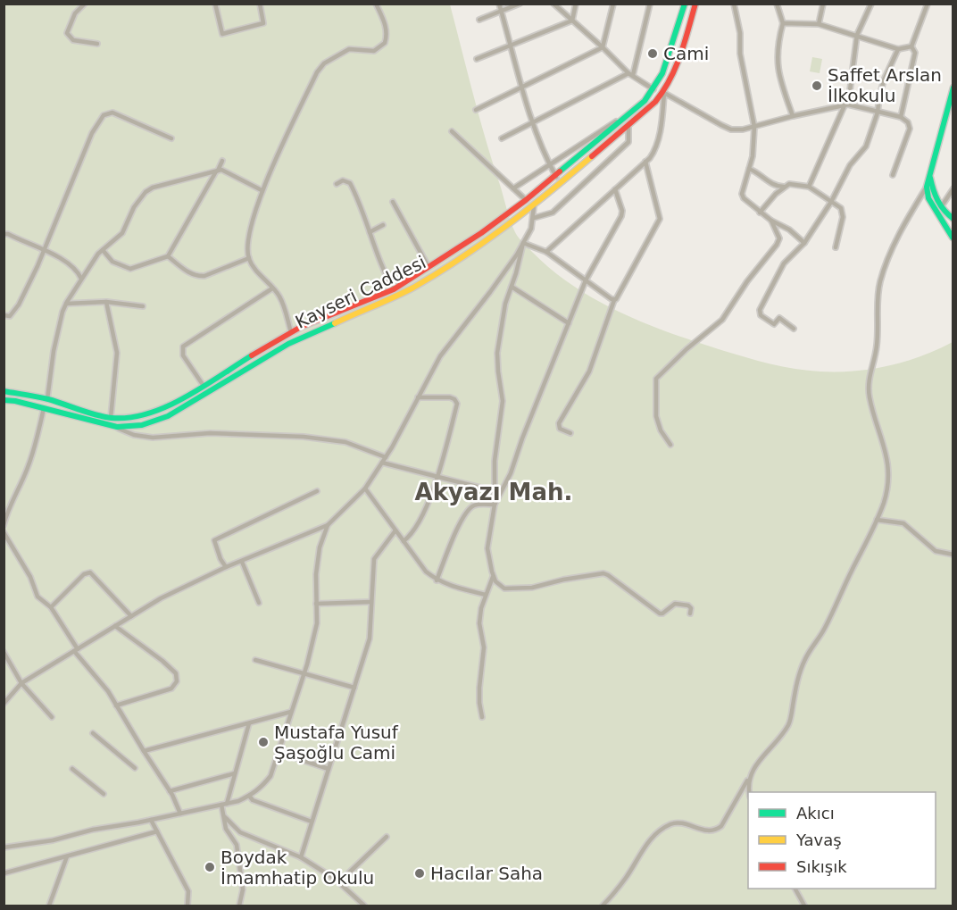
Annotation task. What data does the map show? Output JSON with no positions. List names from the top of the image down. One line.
{"streets":{"main road":["Kayseri Caddesi"]},"districts":["Akyazı Mah."],"places":["Cami","Saffet Arslan İlkokulu","Mustafa Yusuf Şaşoğlu Cami","Boydak İmamhatip Okulu","Hacılar Saha"],"legend":["Akıcı","Yavaş","Sıkışık"]}
